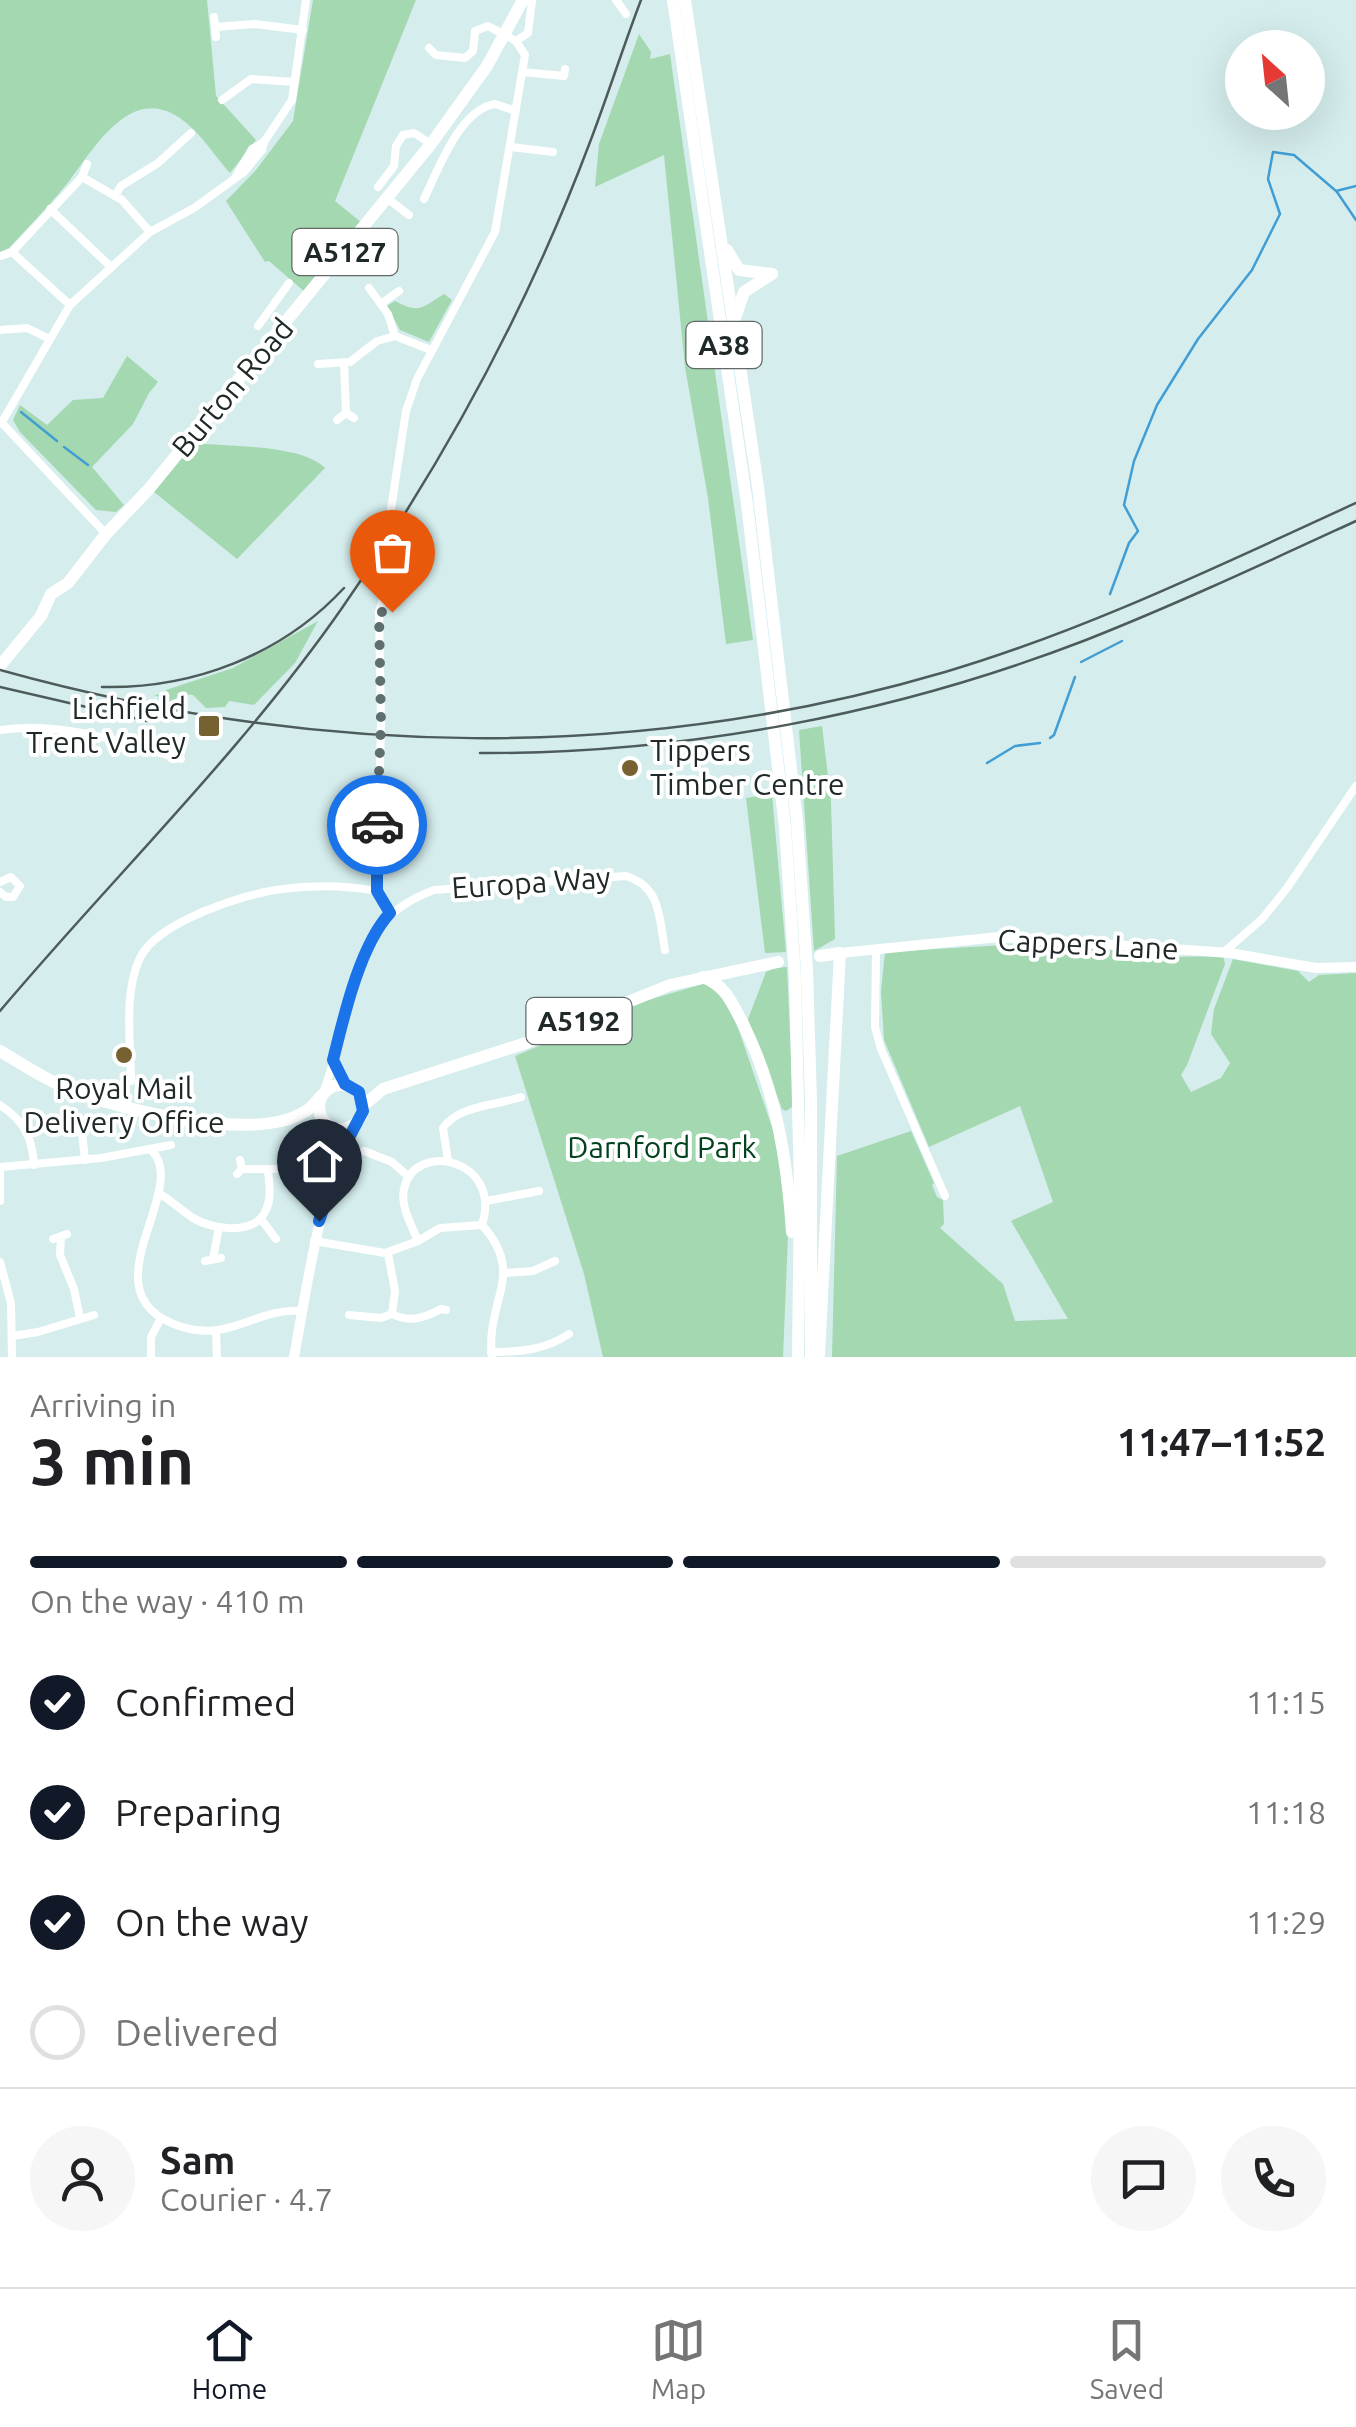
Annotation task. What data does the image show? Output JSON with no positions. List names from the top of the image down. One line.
{"streets":{"highway":["A5127","A38","Burton Road","Cappers Lane","A5192"],"street":["Europa Way"]},"crossings":[["Europa Way","A5192"]],"parks":["Darnford Park"],"places":{"transit":["Lichfield Trent Valley"],"other":["Tippers Timber Centre","Royal Mail Delivery Office"]},"north":"top left","page":{"heading":["3 min","Arriving in","11:47–11:52"],"panel":["Sam","Courier · 4.7"],"bar":"On the way · 410 m","list":[["Confirmed","11:15"],["Preparing","11:18"],["On the way","11:29"],"Delivered"],"tabs":["Home","Map","Saved"]}}
